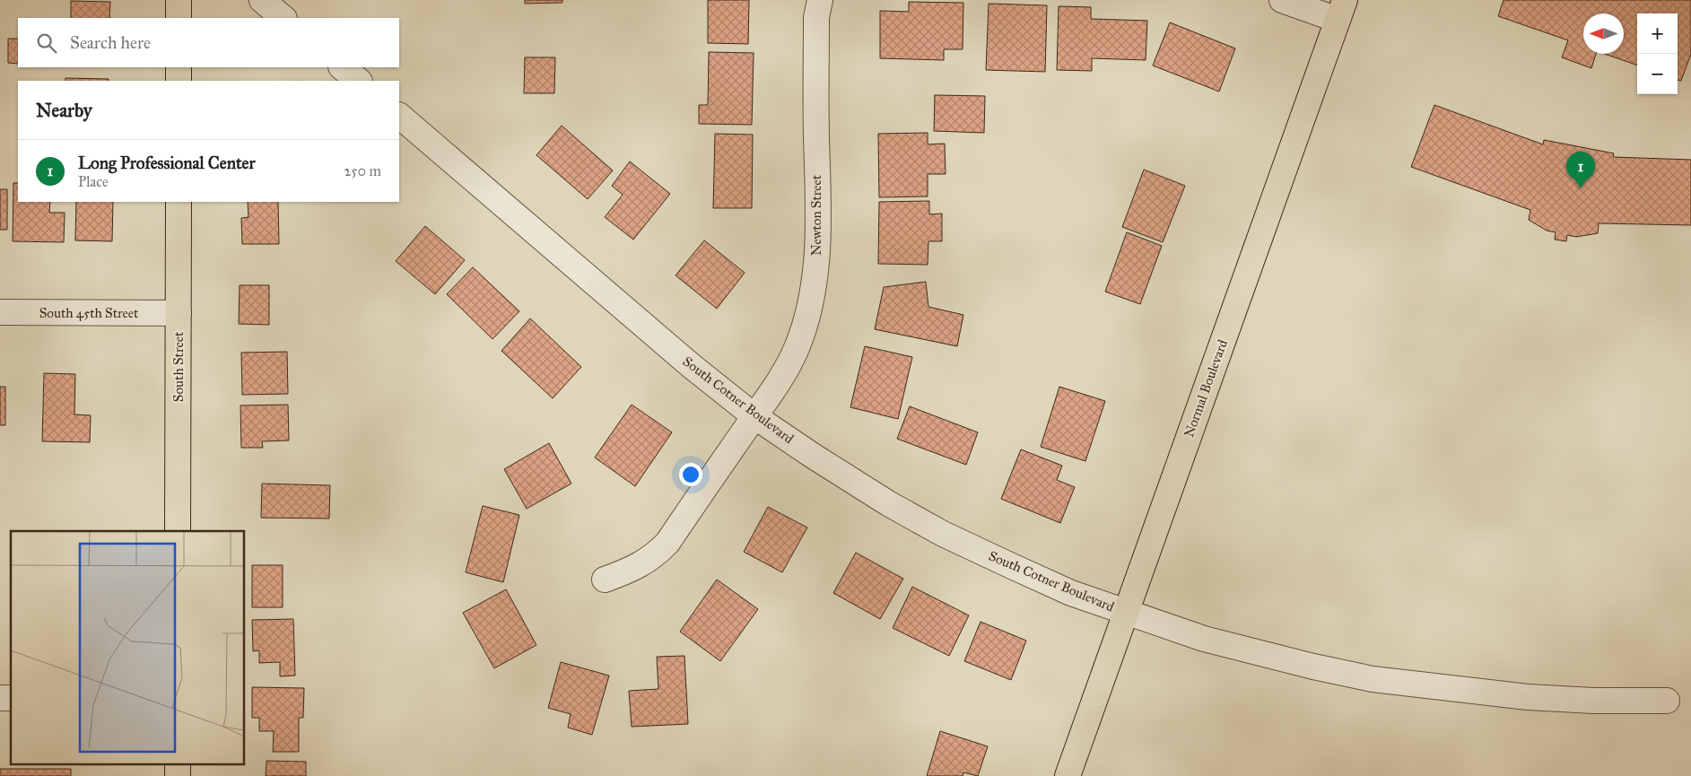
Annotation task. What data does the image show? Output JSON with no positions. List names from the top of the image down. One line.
{"streets":{"main road":["South Street","Normal Boulevard"],"street":["Newton Street","South 45th Street","South Cotner Boulevard"]},"crossings":[["Newton Street","South Cotner Boulevard"],["South 45th Street","South Street"],["Normal Boulevard","South Cotner Boulevard"]],"north":"left","page":{"map_buttons":["+","−"],"search":"Search here","heading":"Nearby","list":[{"mark":"1","name":"Long Professional Center","note":"Place","value":"250 m"}],"pins":"1"}}
